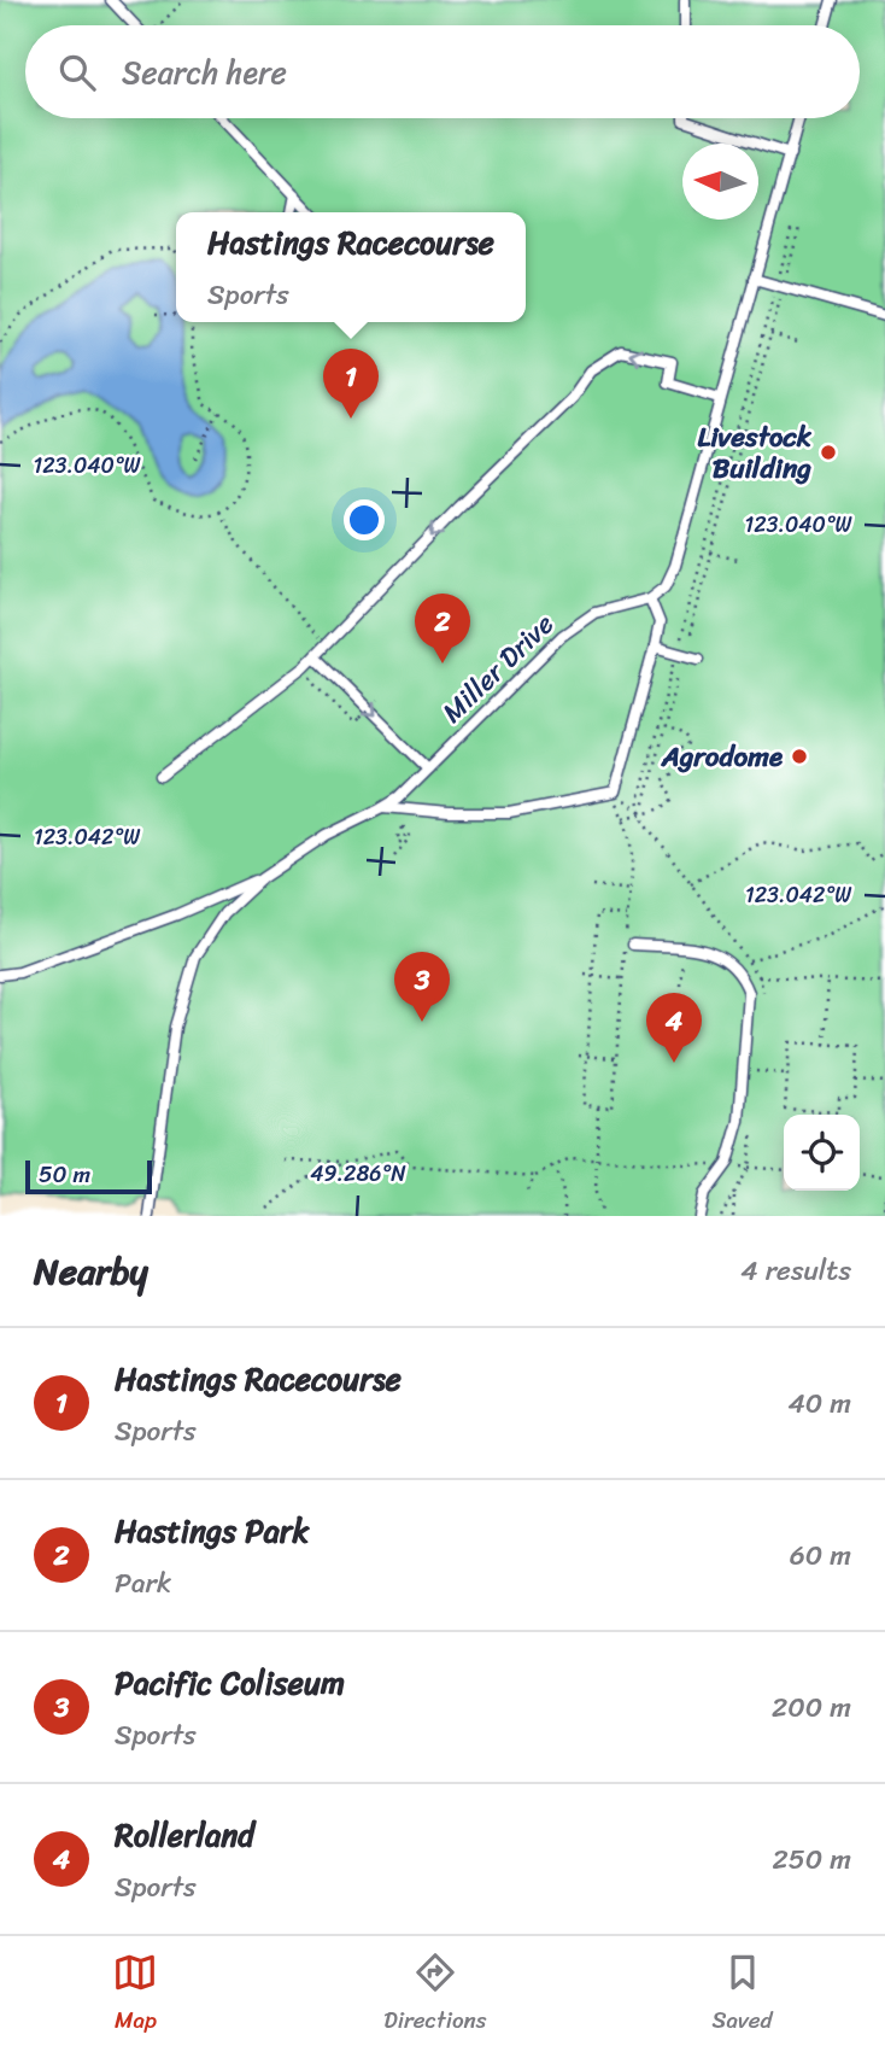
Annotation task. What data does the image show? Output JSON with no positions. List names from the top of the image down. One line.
{"streets":{"lane":["Miller Drive"]},"places":["Livestock Building","Agrodome"],"scale_bar":"50 m","north":"left","page":{"search":"Search here","popup":["Hastings Racecourse","Sports"],"pins":["1","2","3","4"],"scale":"50 m","heading":["Nearby","4 results"],"list":[{"mark":"1","name":"Hastings Racecourse","note":"Sports","value":"40 m"},{"mark":"2","name":"Hastings Park","note":"Park","value":"60 m"},{"mark":"3","name":"Pacific Coliseum","note":"Sports","value":"200 m"},{"mark":"4","name":"Rollerland","note":"Sports","value":"250 m"}],"nav":["Map","Directions","Saved"]},"coordinates":["123.040°W","123.042°W","49.286°N"]}
